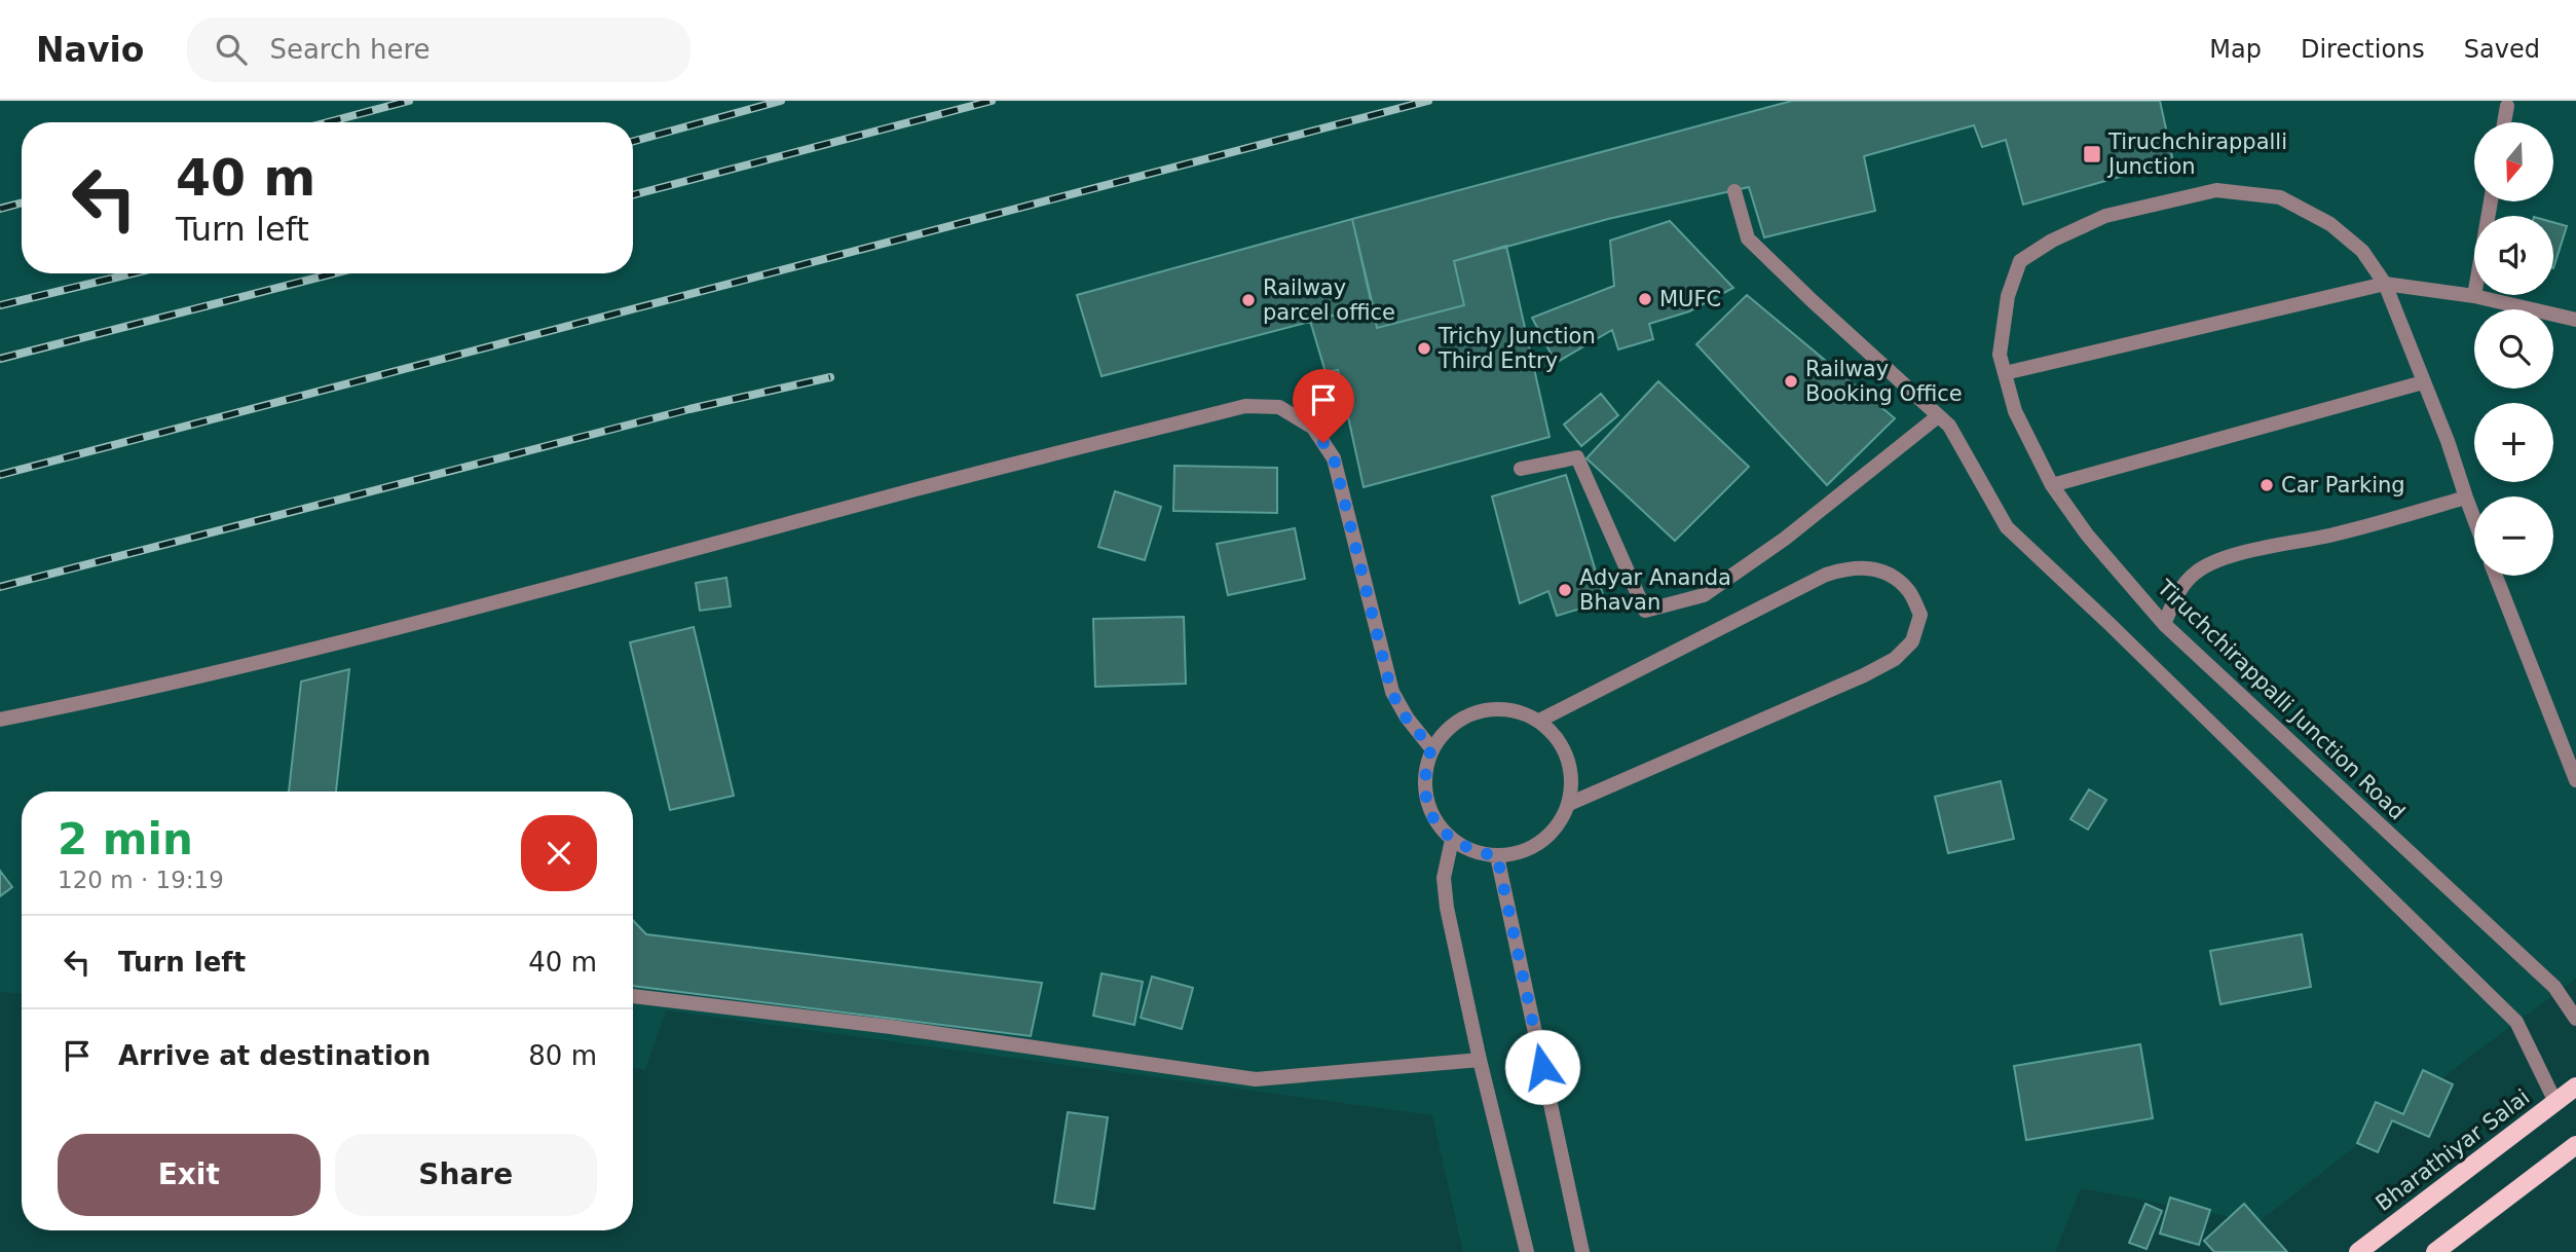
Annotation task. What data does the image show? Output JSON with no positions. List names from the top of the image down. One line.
{"streets":{"main road":["Bharathiyar Salai"],"street":["Tiruchchirappalli Junction Road"]},"places":{"transit":["Tiruchchirappalli Junction"],"other":["MUFC","Railway parcel office","Trichy Junction Third Entry","Railway Booking Office","Car Parking","Adyar Ananda Bhavan"]},"north":"bottom","page":{"header":"Navio","search":"Search here","nav":["Map","Directions","Saved"],"map_buttons":["+","−"],"turn":["40 m","Turn left"],"heading":["2 min","120 m · 19:19"],"list":[{"name":"Turn left","value":"40 m"},{"name":"Arrive at destination","value":"80 m"}],"buttons":["Exit","Share"]}}
